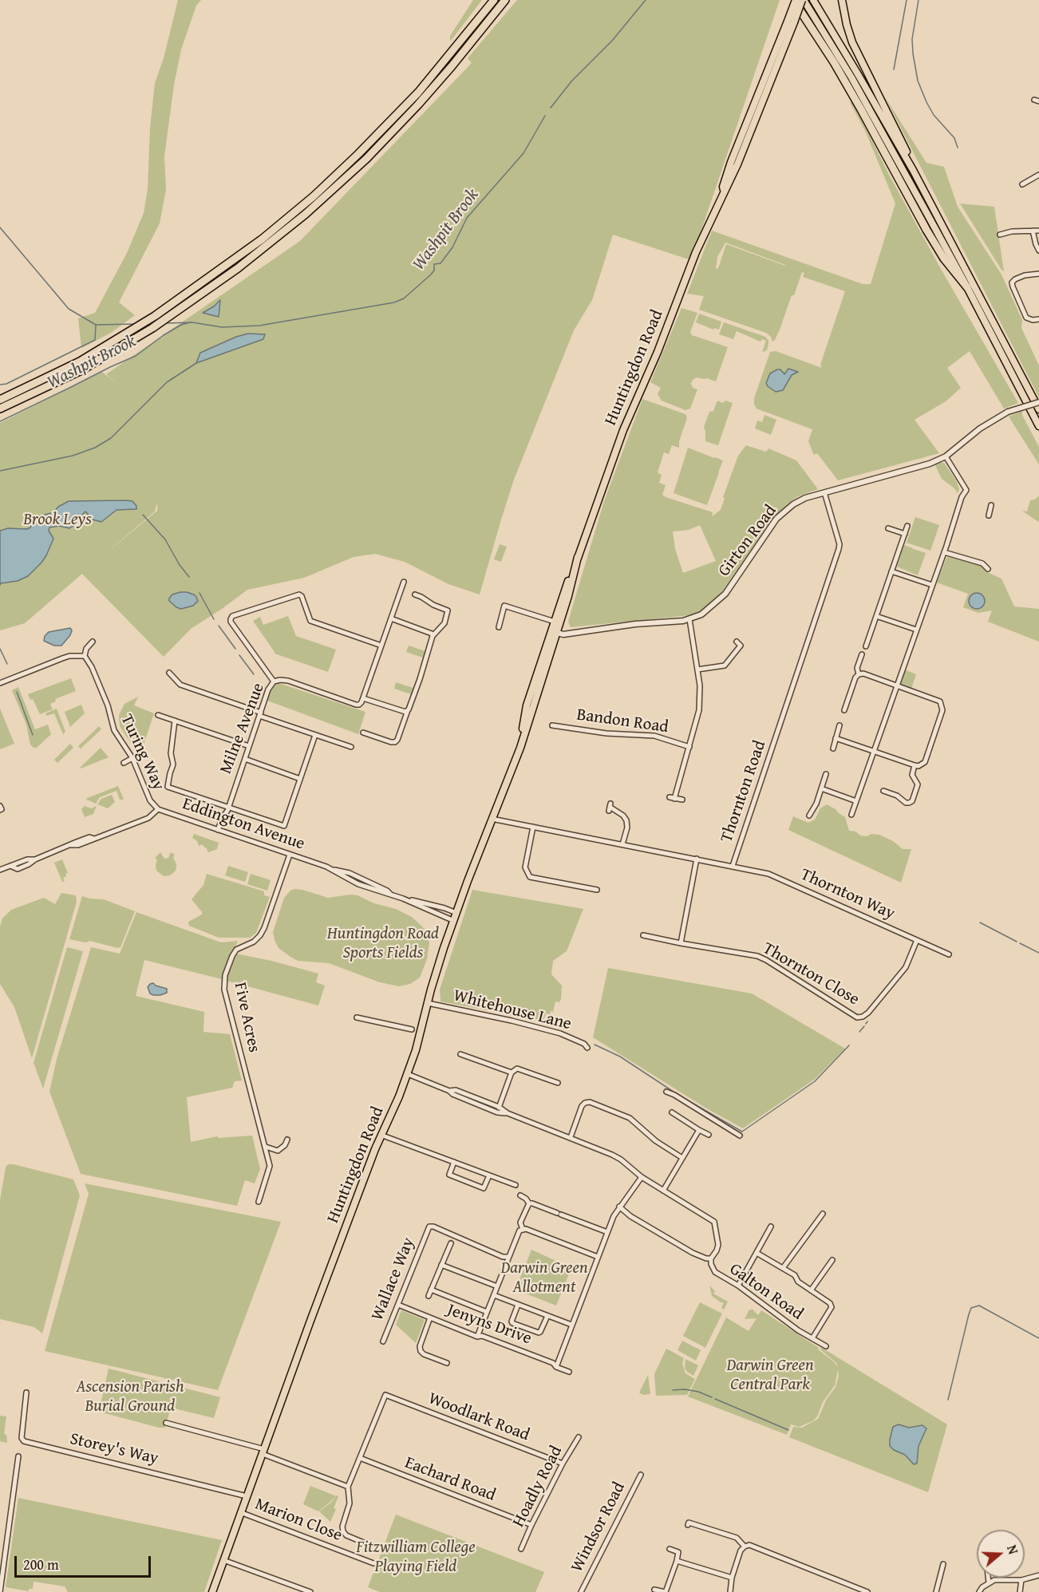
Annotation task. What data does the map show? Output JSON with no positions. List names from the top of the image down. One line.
{"streets":{"main road":["Huntingdon Road"],"street":["Girton Road","Bandon Road","Milne Avenue","Turing Way","Thornton Road","Eddington Avenue","Thornton Way","Thornton Close","Whitehouse Lane","Five Acres","Wallace Way","Galton Road","Jenyns Drive","Woodlark Road","Storey's Way","Eachard Road","Hoadly Road","Marion Close","Windsor Road"]},"crossings":[["Huntingdon Road","Girton Road"],["Huntingdon Road","Thornton Road"],["Huntingdon Road","Eddington Avenue"],["Huntingdon Road","Whitehouse Lane"],["Huntingdon Road","Storey's Way"],["Huntingdon Road","Marion Close"],["Girton Road","Thornton Road"],["Milne Avenue","Eddington Avenue"],["Turing Way","Eddington Avenue"],["Thornton Road","Thornton Way"],["Eddington Avenue","Five Acres"],["Thornton Way","Thornton Close"],["Wallace Way","Jenyns Drive"],["Woodlark Road","Eachard Road"],["Woodlark Road","Hoadly Road"],["Eachard Road","Hoadly Road"]],"water":["Washpit Brook"],"parks":["Brook Leys","Huntingdon Road Sports Fields","Darwin Green Allotment","Darwin Green Central Park","Ascension Parish Burial Ground","Fitzwilliam College Playing Field"],"scale_bar":"200 m","north":"right"}
